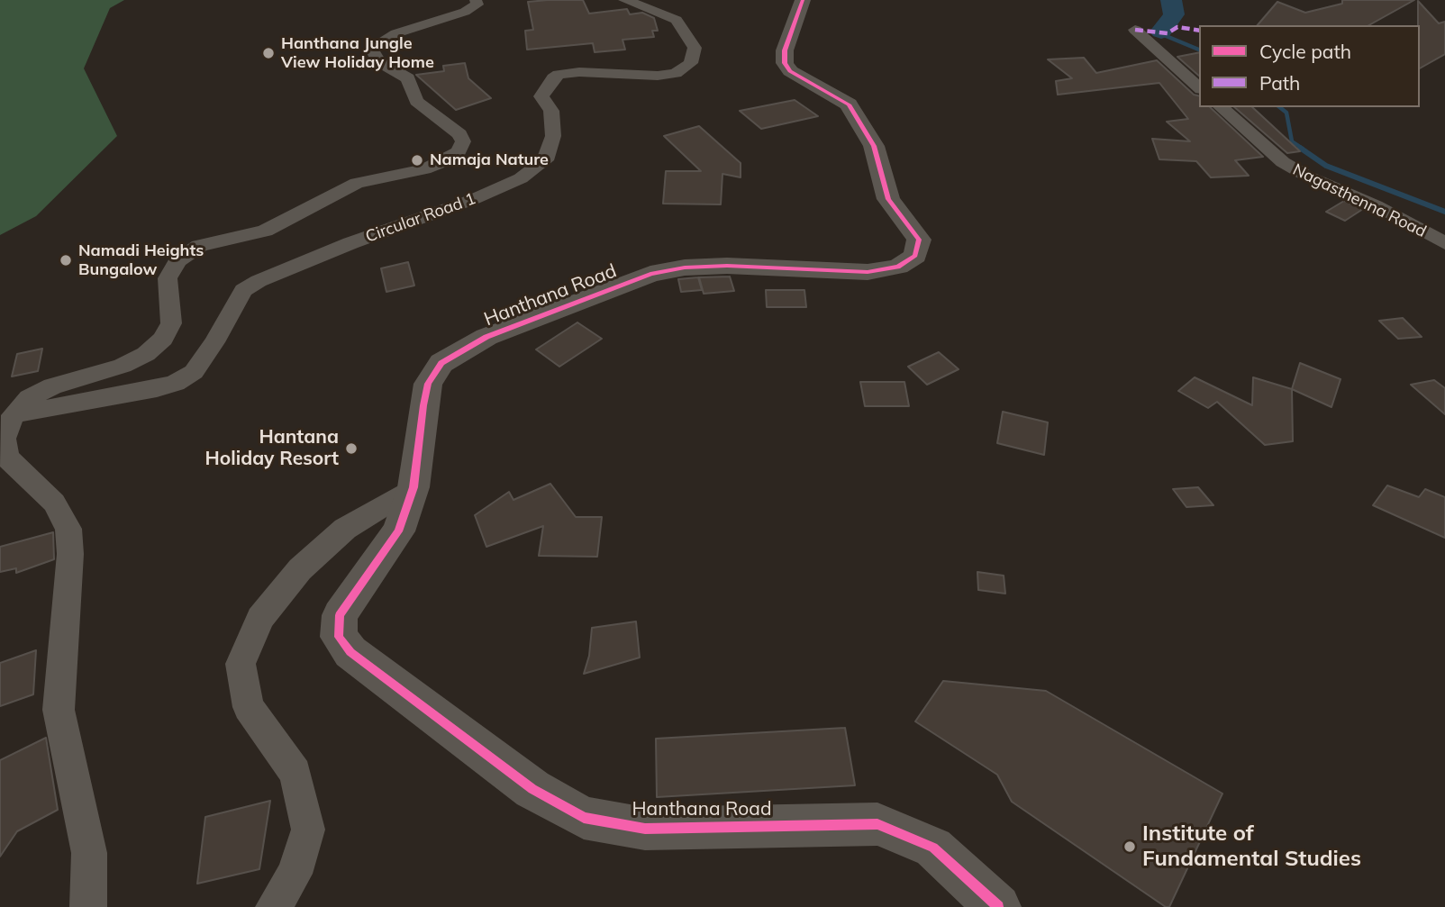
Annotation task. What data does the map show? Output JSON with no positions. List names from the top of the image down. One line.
{"streets":{"street":["Nagasthenna Road","Circular Road 1","Hanthana Road"]},"places":["Hanthana Jungle View Holiday Home","Namaja Nature","Namadi Heights Bungalow","Hantana Holiday Resort","Institute of Fundamental Studies"],"legend":["Cycle path","Path"]}
